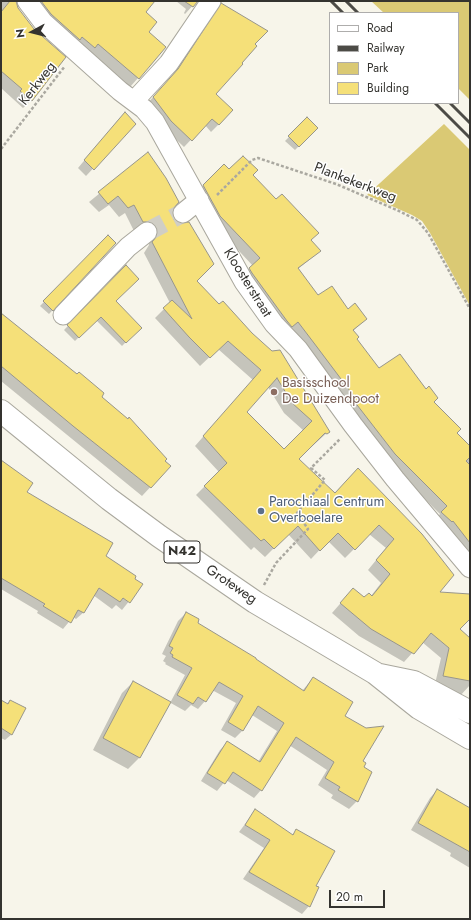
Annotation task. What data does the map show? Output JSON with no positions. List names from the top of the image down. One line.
{"streets":{"main road":["N42","Groteweg"],"street":["Kloosterstraat"],"path":["Kerkweg","Plankekerkweg"]},"crossings":[["Kerkweg","Kloosterstraat"],["Plankekerkweg","Kloosterstraat"]],"places":["Basisschool De Duizendpoot","Parochiaal Centrum Overboelare"],"legend":["Road","Railway","Park","Building"],"scale_bar":"20 m","north":"left"}
